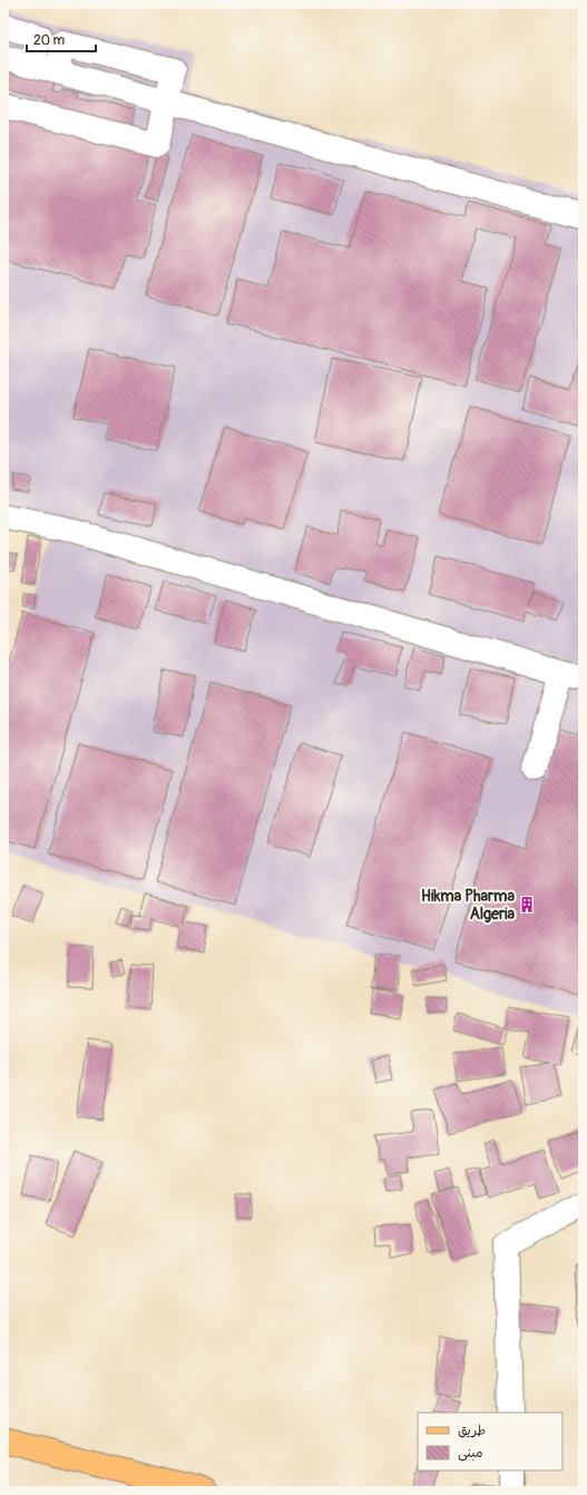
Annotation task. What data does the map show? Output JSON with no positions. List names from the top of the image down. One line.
{"places":{"building":["Hikma Pharma Algeria"]},"legend":["طريق","مبنى"],"scale_bar":"20 m"}
